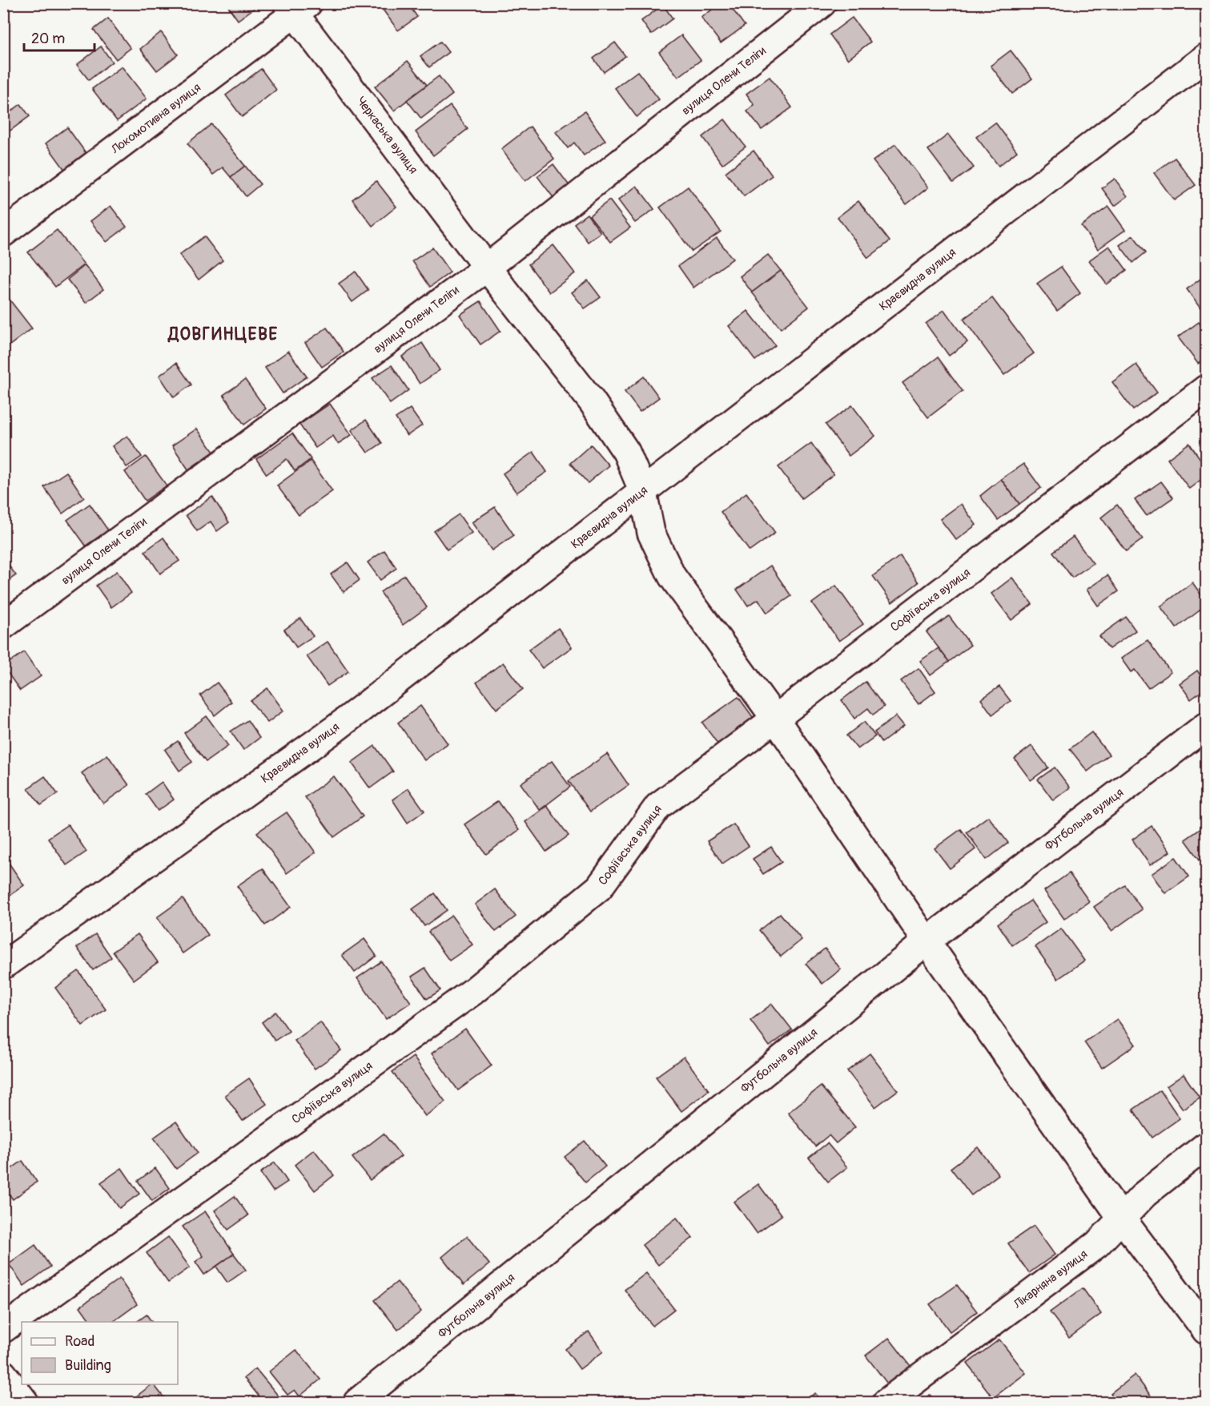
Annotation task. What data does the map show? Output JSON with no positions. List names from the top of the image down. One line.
{"streets":{"street":["вулиця Олени Теліги","Локомотивна вулиця","Черкаська вулиця","Краєвидна вулиця","Софіївська вулиця","Футбольна вулиця","Лікарняна вулиця"]},"crossings":[["вулиця Олени Теліги","Черкаська вулиця"],["Локомотивна вулиця","Черкаська вулиця"],["Черкаська вулиця","Краєвидна вулиця"],["Черкаська вулиця","Софіївська вулиця"],["Черкаська вулиця","Футбольна вулиця"],["Черкаська вулиця","Лікарняна вулиця"]],"districts":["ДОВГИНЦЕВЕ"],"legend":["Road","Building"],"scale_bar":"20 m"}
